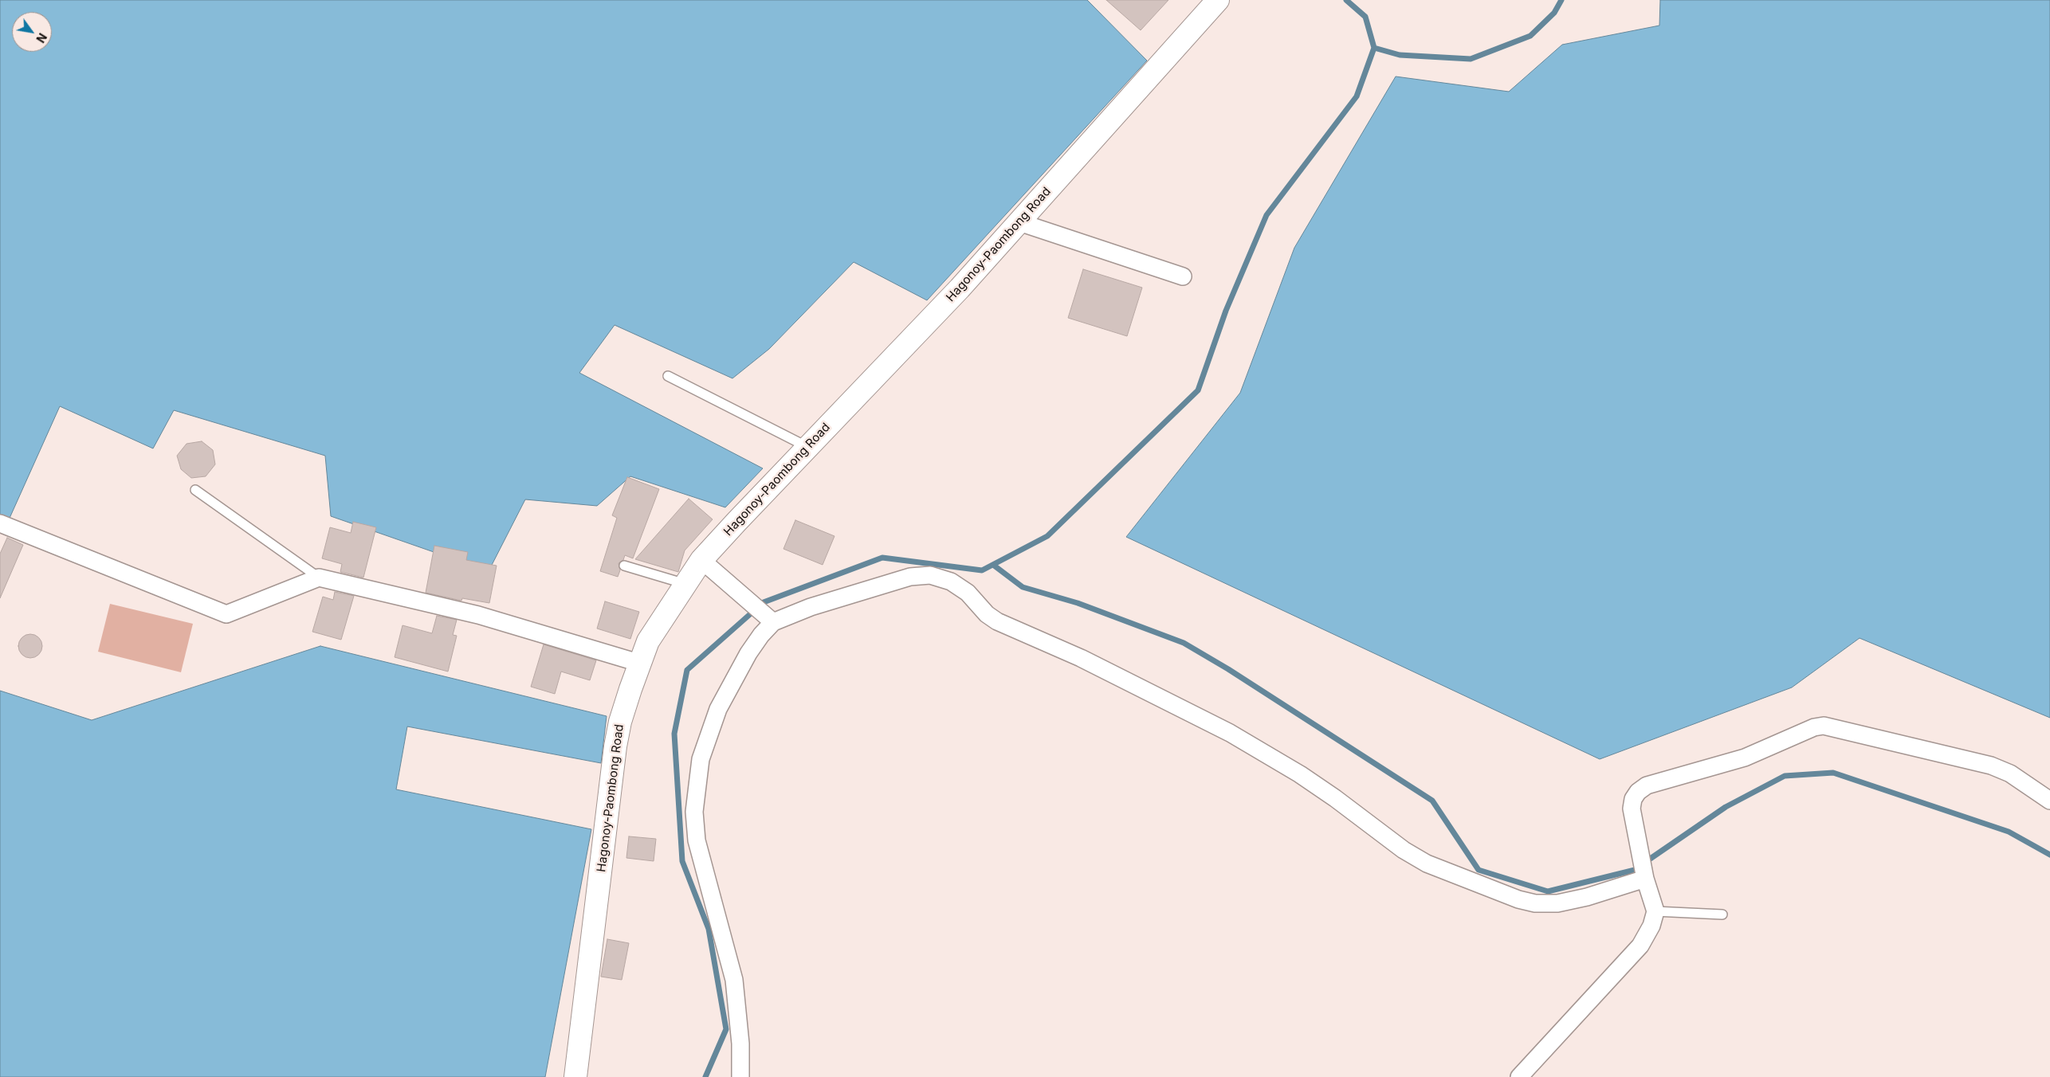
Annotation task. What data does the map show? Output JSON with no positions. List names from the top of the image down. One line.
{"streets":{"main road":["Hagonoy-Paombong Road"]},"north":"bottom right"}
